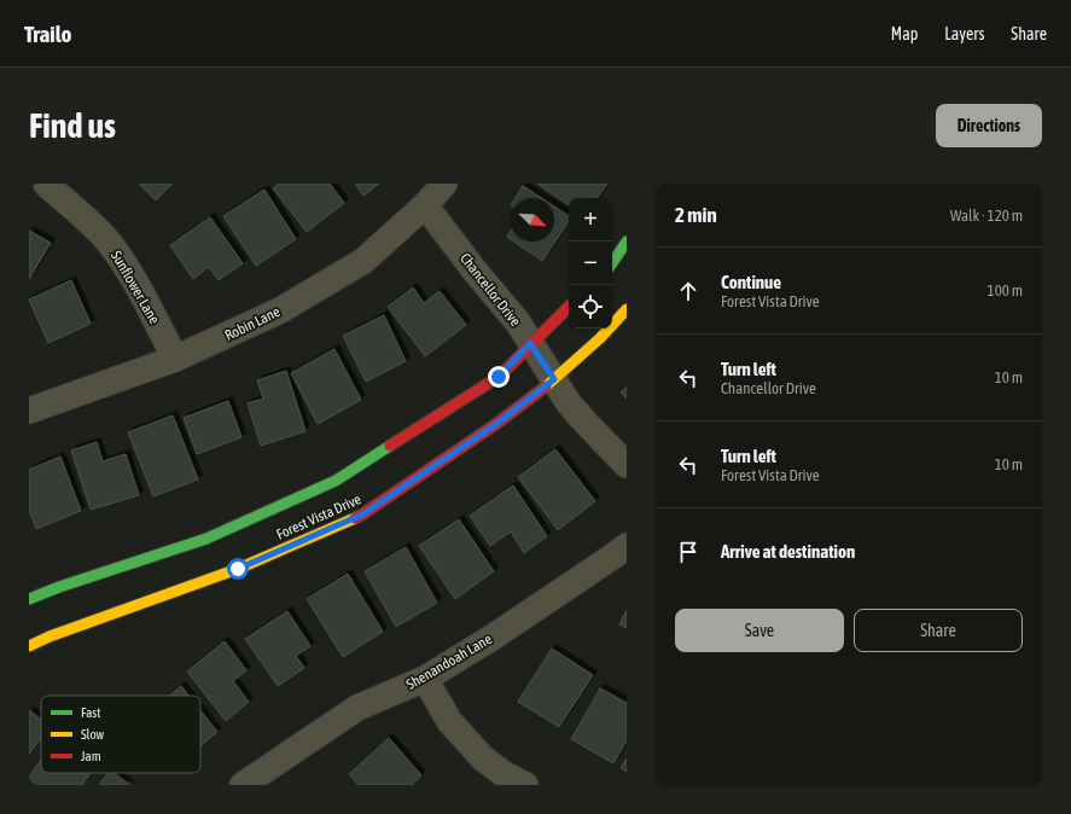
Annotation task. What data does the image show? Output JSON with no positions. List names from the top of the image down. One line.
{"streets":{"main road":["Forest Vista Drive"],"street":["Sunflower Lane","Chancellor Drive","Robin Lane","Shenandoah Lane"]},"crossings":[["Sunflower Lane","Robin Lane"],["Chancellor Drive","Robin Lane"],["Chancellor Drive","Forest Vista Drive"]],"legend":["Fast","Slow","Jam"],"north":"bottom right","page":{"header":"Trailo","nav":["Map","Layers","Share"],"buttons":["Directions",["Save","Share"]],"title":"Find us","heading":["2 min","Walk · 120 m"],"map_buttons":["+","−"],"list":[["Continue","Forest Vista Drive","100 m"],["Turn left","Chancellor Drive","10 m"],["Turn left","Forest Vista Drive","10 m"],"Arrive at destination"]}}
